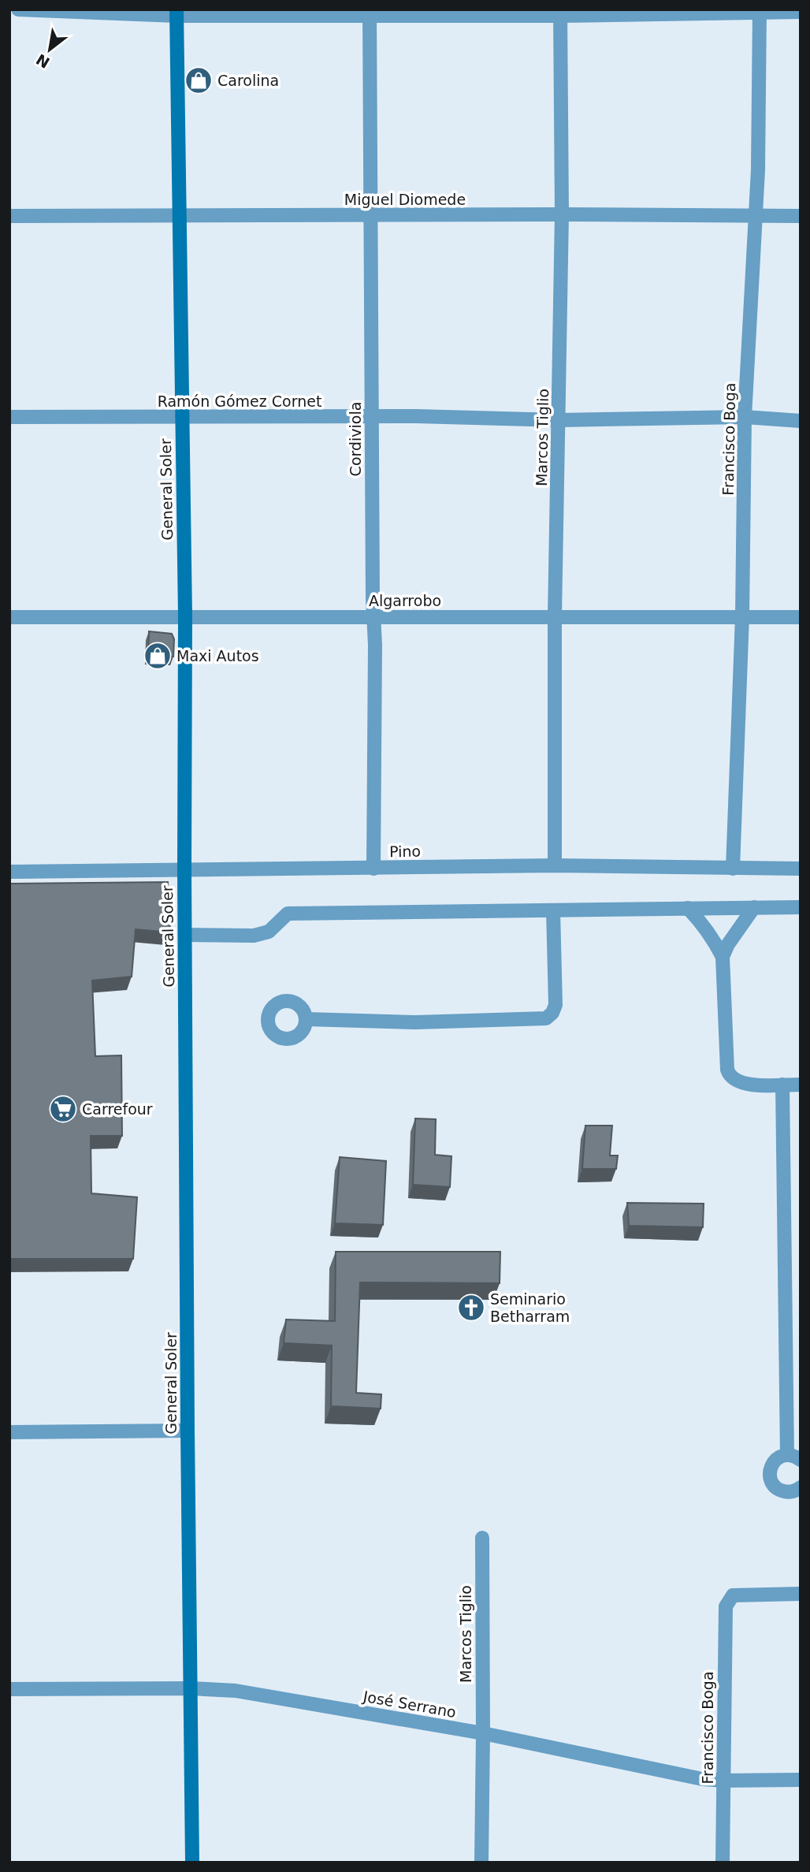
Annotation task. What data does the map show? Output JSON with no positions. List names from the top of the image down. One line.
{"streets":{"street":["Miguel Diomede","Ramón Gómez Cornet","Marcos Tiglio","Cordiviola","Francisco Boga","General Soler","Algarrobo","Pino","José Serrano"]},"crossings":[["Miguel Diomede","Marcos Tiglio"],["Miguel Diomede","Cordiviola"],["Miguel Diomede","Francisco Boga"],["Miguel Diomede","General Soler"],["Ramón Gómez Cornet","Marcos Tiglio"],["Ramón Gómez Cornet","Cordiviola"],["Ramón Gómez Cornet","Francisco Boga"],["Ramón Gómez Cornet","General Soler"],["Marcos Tiglio","Algarrobo"],["Marcos Tiglio","Pino"],["Marcos Tiglio","José Serrano"],["Cordiviola","Algarrobo"],["Cordiviola","Pino"],["Francisco Boga","Algarrobo"],["Francisco Boga","Pino"],["Francisco Boga","José Serrano"],["General Soler","Algarrobo"],["General Soler","Pino"],["General Soler","José Serrano"]],"places":{"shop":["Carolina","Maxi Autos"],"supermarket":["Carrefour"],"church":["Seminario Betharram"]},"north":"bottom left"}
